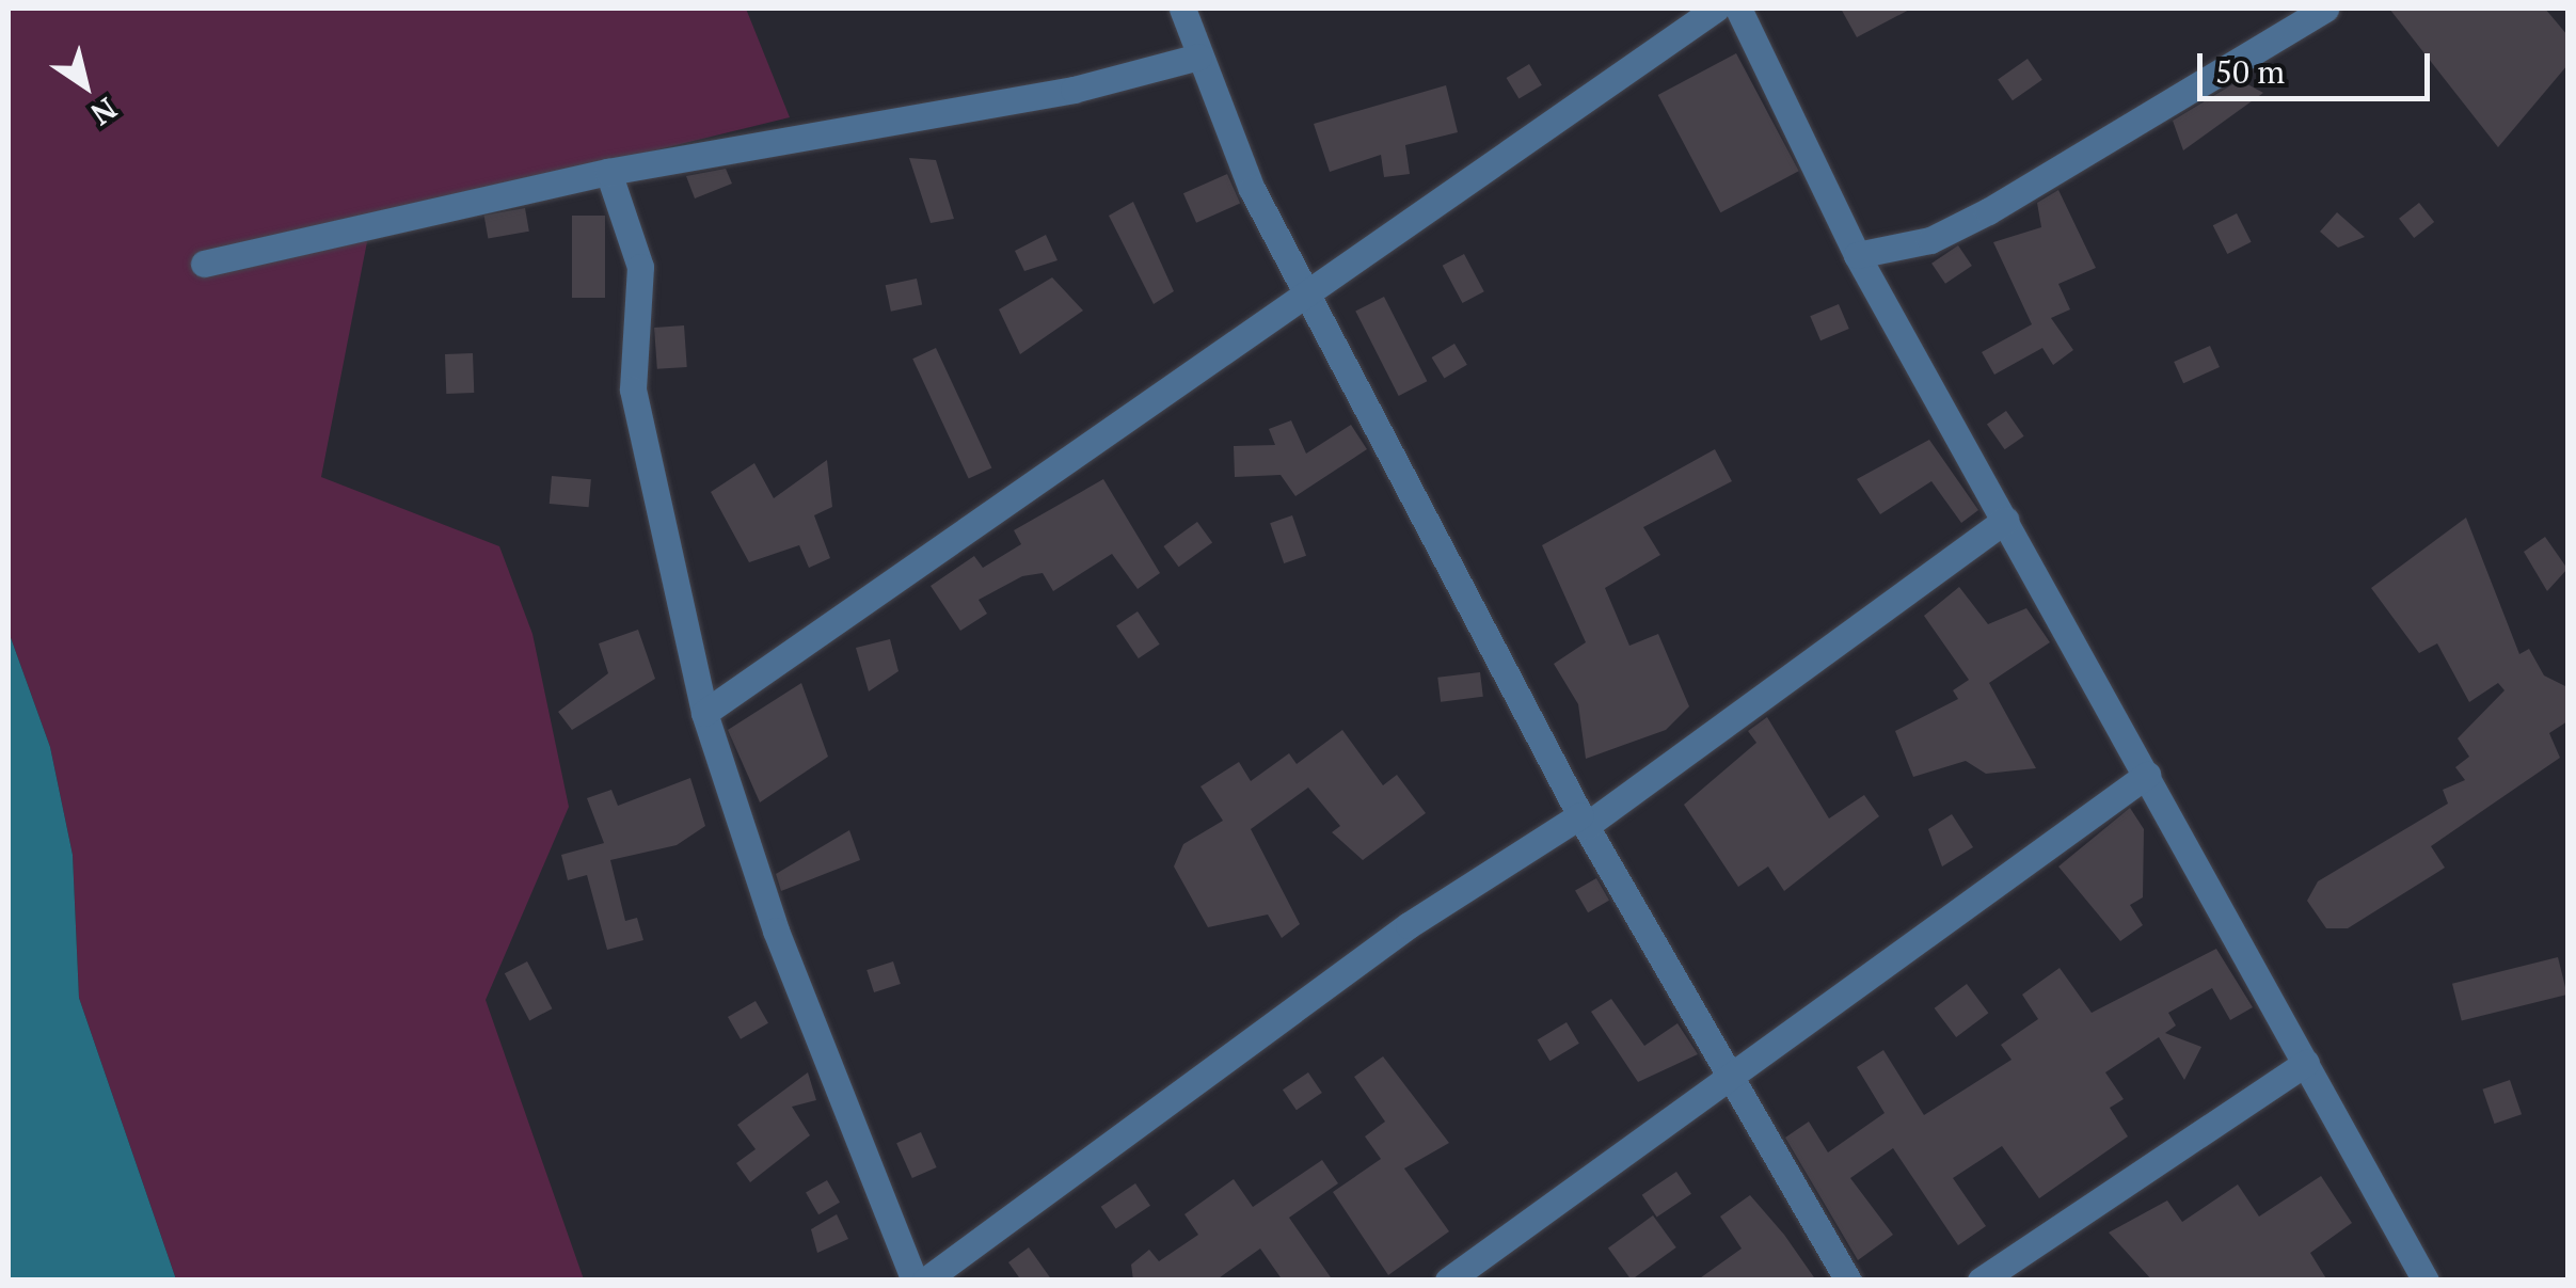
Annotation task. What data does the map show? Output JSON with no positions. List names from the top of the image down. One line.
{"scale_bar":"50 m","north":"bottom right"}
